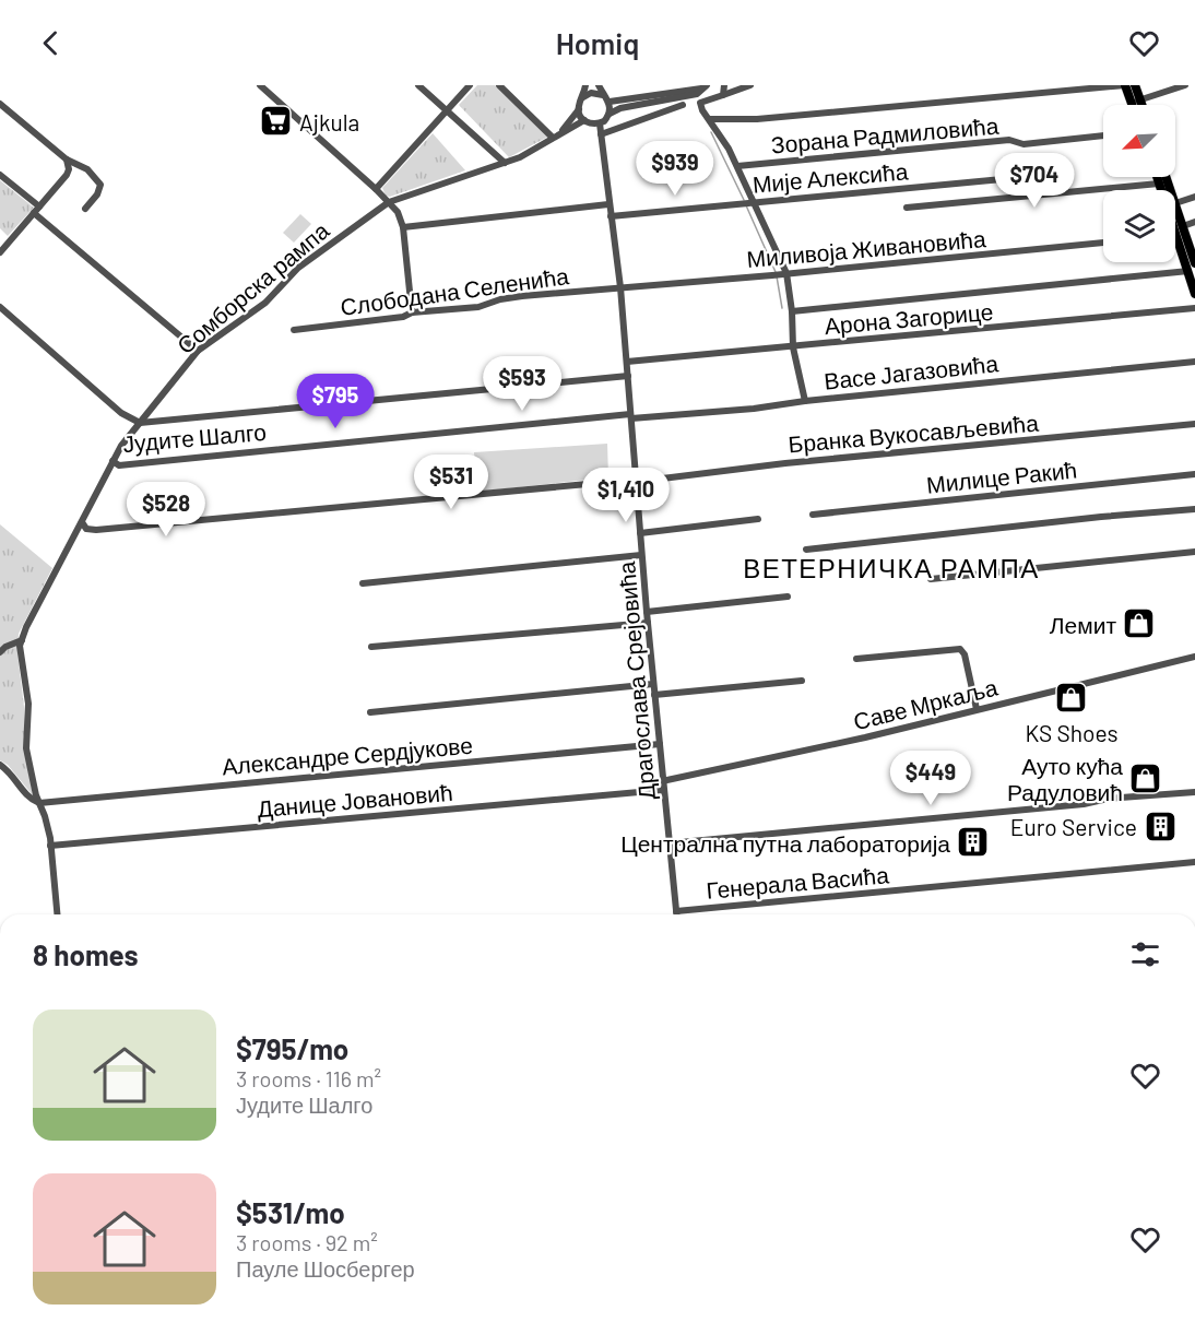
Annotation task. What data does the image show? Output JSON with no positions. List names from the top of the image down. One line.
{"streets":{"street":["Зорана Радмиловића","Мије Алексића","Миливоја Живановића","Сомборска рампа","Слободана Селенића","Арона Загорице","Васе Јагазовића","Бранка Вукосављевића","Јудите Шалго","Милице Ракић","Драгослава Срејовића","Саве Мркаља","Александре Сердјукове","Данице Јовановић","Генерала Васића"]},"crossings":[["Мије Алексића","Драгослава Срејовића"],["Миливоја Живановића","Слободана Селенића"],["Миливоја Живановића","Драгослава Срејовића"],["Сомборска рампа","Бранка Вукосављевића"],["Сомборска рампа","Јудите Шалго"],["Сомборска рампа","Драгослава Срејовића"],["Слободана Селенића","Драгослава Срејовића"],["Арона Загорице","Драгослава Срејовића"],["Васе Јагазовића","Јудите Шалго"],["Васе Јагазовића","Драгослава Срејовића"],["Бранка Вукосављевића","Драгослава Срејовића"],["Јудите Шалго","Драгослава Срејовића"],["Драгослава Срејовића","Саве Мркаља"],["Драгослава Срејовића","Александре Сердјукове"],["Драгослава Срејовића","Данице Јовановић"],["Драгослава Срејовића","Генерала Васића"]],"districts":["ВЕТЕРНИЧКА РАМПА"],"places":{"supermarket":["Ajkula"],"shop":["Лемит","KS Shoes","Ауто кућа Радуловић"],"building":["Euro Service","Централна путна лабораторија"]},"north":"bottom left","page":{"header":"Homiq","price":["$939","$704","$593","$795","$531","$1,410","$528","$449"],"heading":"8 homes","list":[{"name":"$795/mo","note":"3 rooms · 116 m² · Јудите Шалго"},{"name":"$531/mo","note":"3 rooms · 92 m² · Пауле Шосбергер"}]}}
